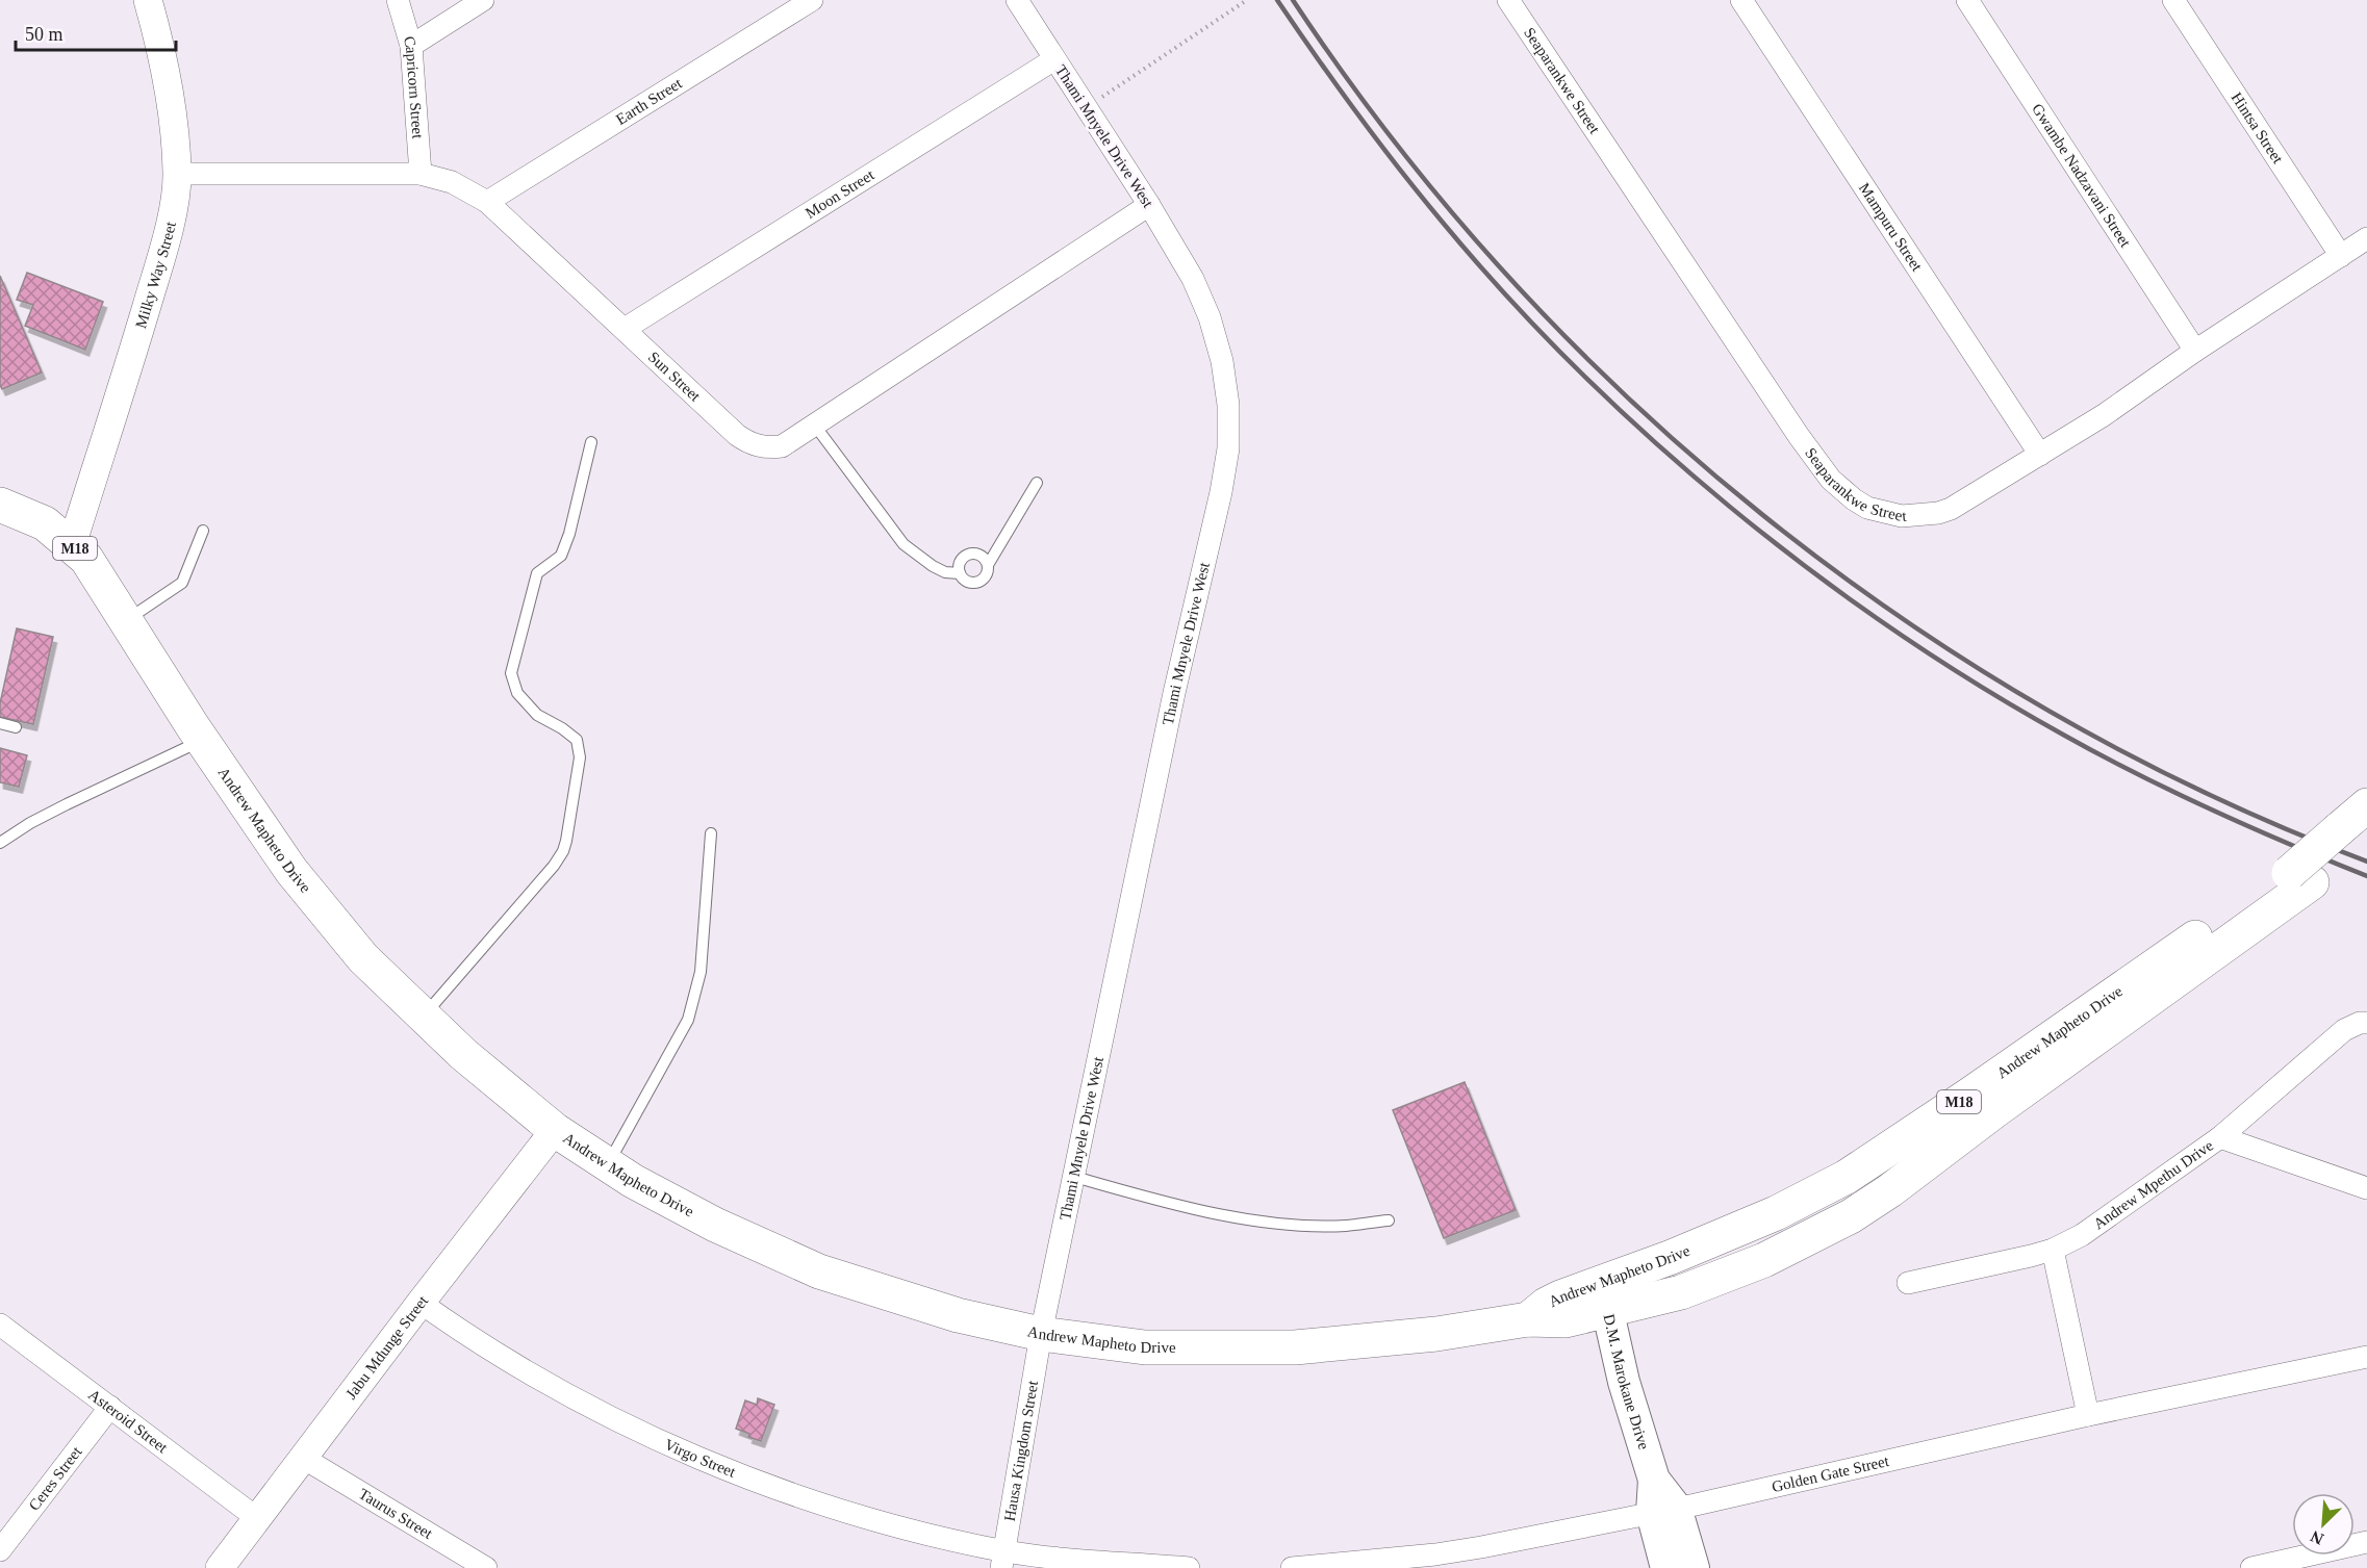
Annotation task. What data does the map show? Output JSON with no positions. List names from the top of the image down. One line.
{"streets":{"main road":["M18","Andrew Mapheto Drive","D.M. Marokane Drive"],"street":["Seaparankwe Street","Capricorn Street","Earth Street","Hintsa Street","Thami Mnyele Drive West","Gwambe Nadzavani Street","Moon Street","Mampuru Street","Milky Way Street","Sun Street","Andrew Mpethu Drive","Jabu Mdunge Street","Asteroid Street","Hausa Kingdom Street","Virgo Street","Golden Gate Street","Ceres Street","Taurus Street"]},"crossings":[["Seaparankwe Street","Hintsa Street"],["Seaparankwe Street","Gwambe Nadzavani Street"],["Seaparankwe Street","Mampuru Street"],["Capricorn Street","Sun Street"],["Earth Street","Sun Street"],["Thami Mnyele Drive West","Moon Street"],["Thami Mnyele Drive West","Sun Street"],["Thami Mnyele Drive West","Andrew Mapheto Drive"],["Thami Mnyele Drive West","Hausa Kingdom Street"],["Moon Street","Sun Street"],["Milky Way Street","Sun Street"],["Milky Way Street","Andrew Mapheto Drive"],["Andrew Mapheto Drive","Jabu Mdunge Street"],["Andrew Mapheto Drive","D.M. Marokane Drive"],["Andrew Mapheto Drive","Hausa Kingdom Street"],["Jabu Mdunge Street","Asteroid Street"],["Jabu Mdunge Street","Virgo Street"],["Jabu Mdunge Street","Taurus Street"],["D.M. Marokane Drive","Golden Gate Street"],["Asteroid Street","Ceres Street"],["Hausa Kingdom Street","Virgo Street"]],"scale_bar":"50 m","north":"bottom left"}
